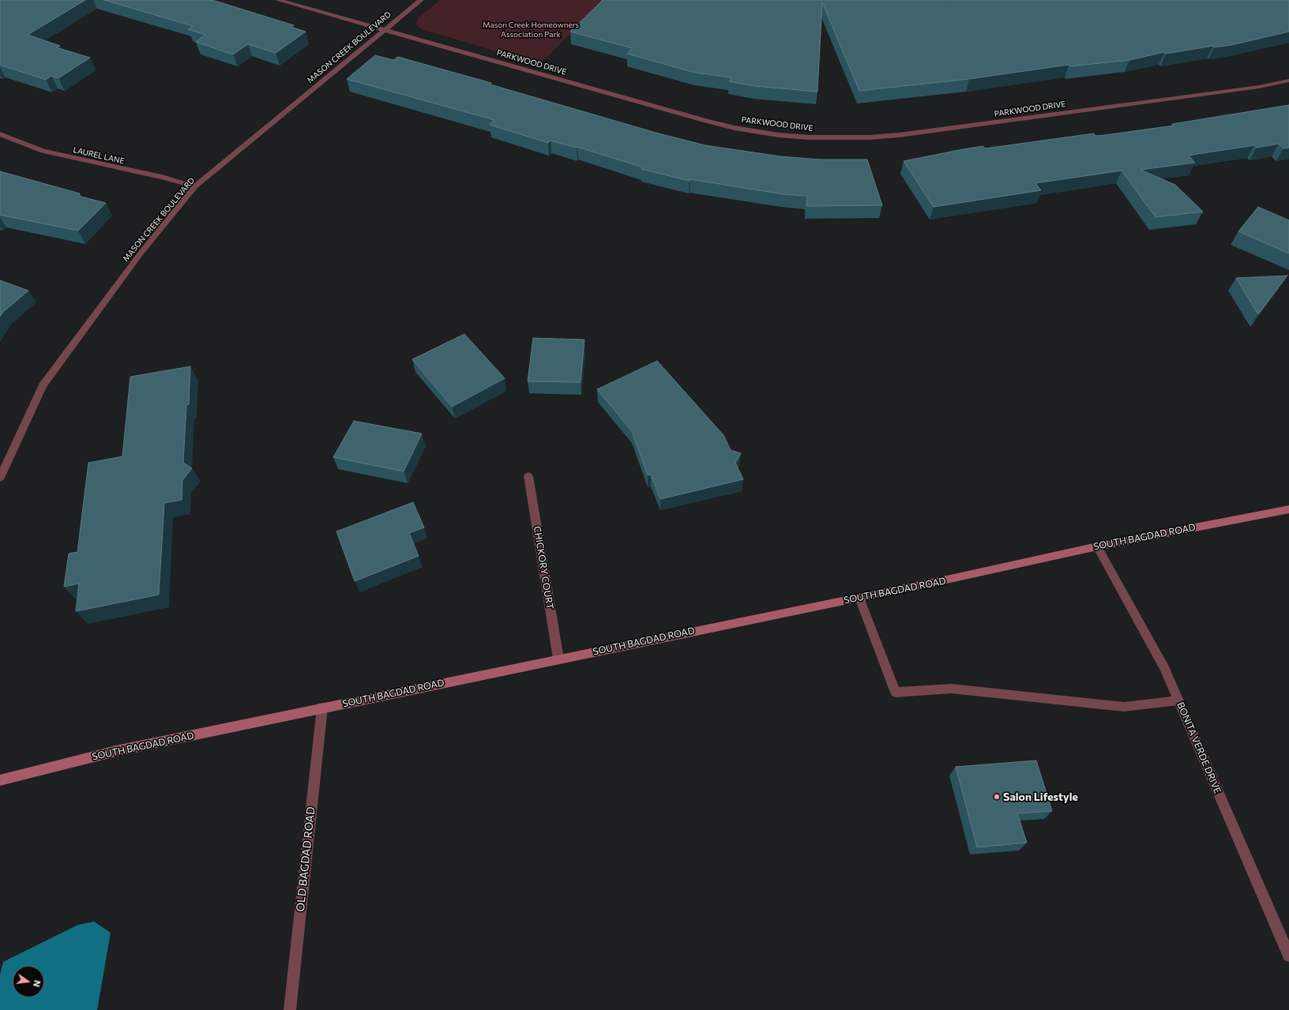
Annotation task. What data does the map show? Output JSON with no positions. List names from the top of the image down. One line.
{"streets":{"main road":["SOUTH BAGDAD ROAD"],"street":["MASON CREEK BOULEVARD","PARKWOOD DRIVE","LAUREL LANE","CHICKORY COURT","BONITA VERDE DRIVE","OLD BAGDAD ROAD"]},"crossings":[["MASON CREEK BOULEVARD","PARKWOOD DRIVE"],["MASON CREEK BOULEVARD","LAUREL LANE"],["SOUTH BAGDAD ROAD","CHICKORY COURT"],["SOUTH BAGDAD ROAD","BONITA VERDE DRIVE"],["SOUTH BAGDAD ROAD","OLD BAGDAD ROAD"]],"parks":["Mason Creek Homeowners Association Park"],"places":["Salon Lifestyle"],"north":"right"}
